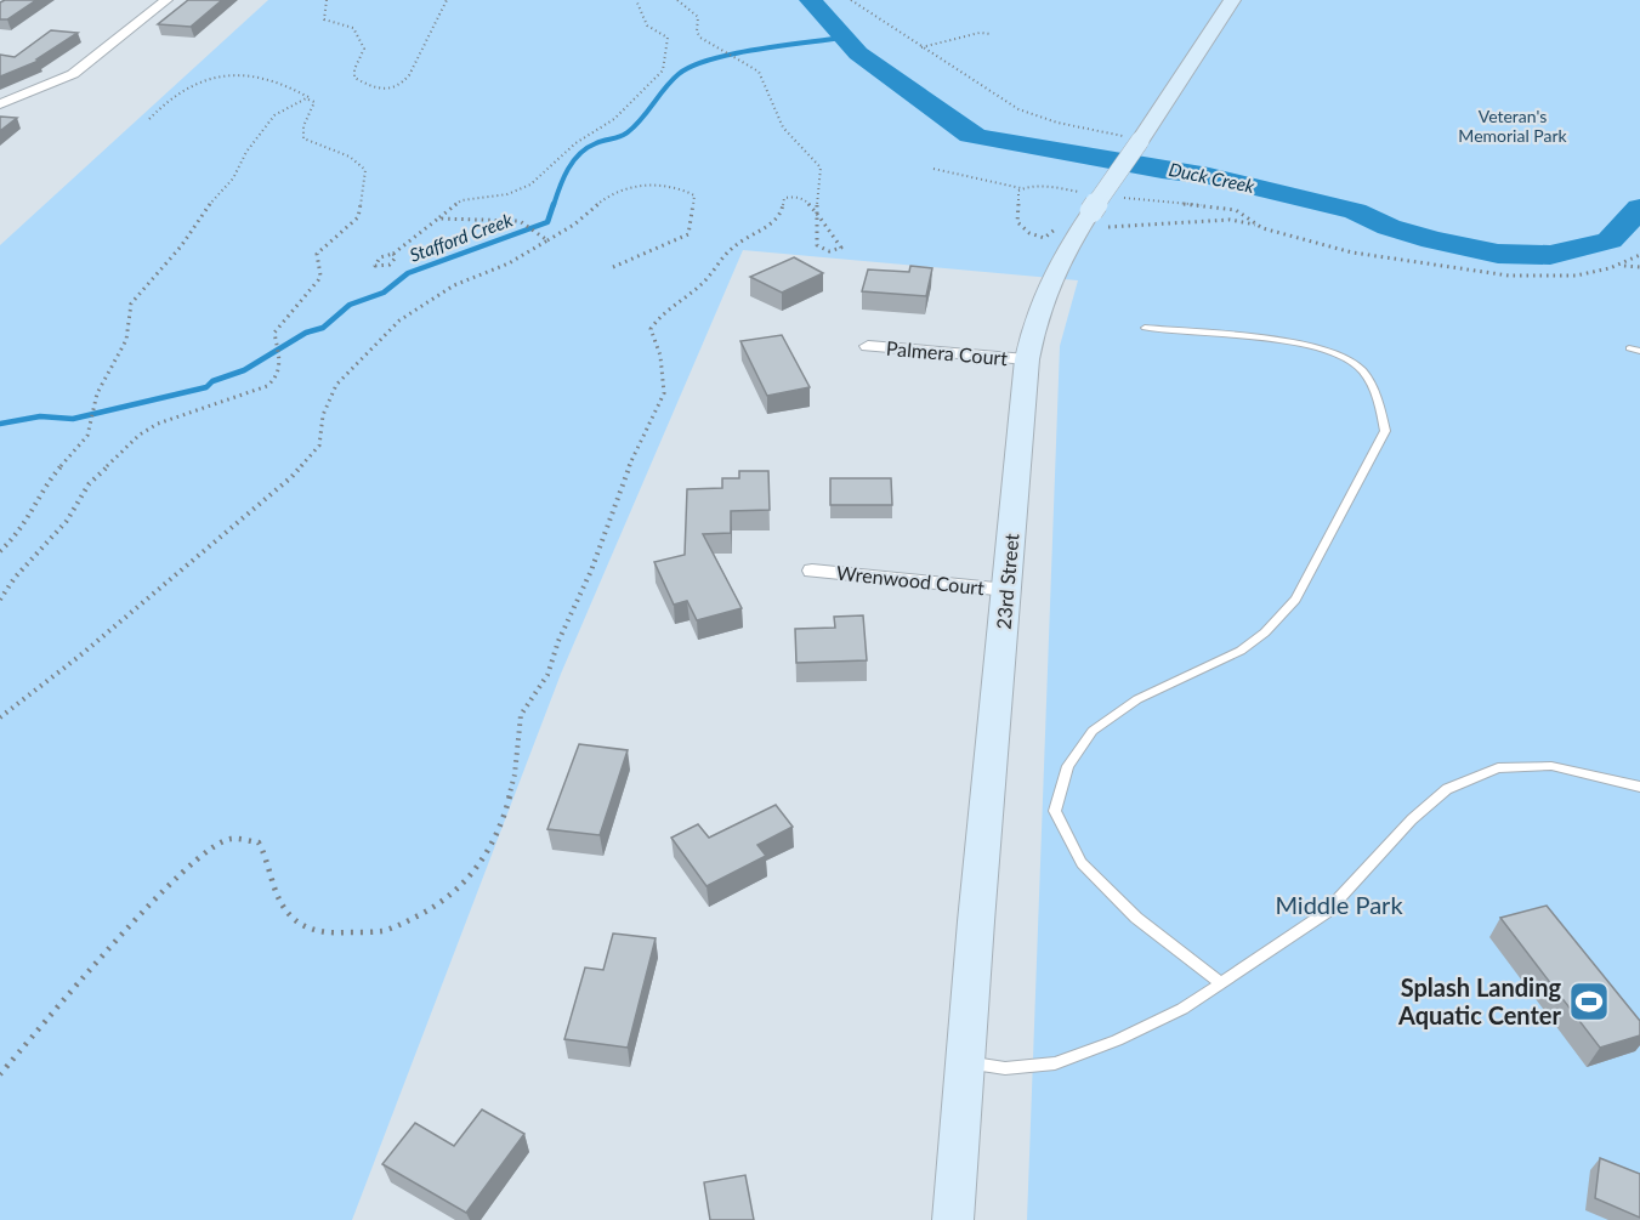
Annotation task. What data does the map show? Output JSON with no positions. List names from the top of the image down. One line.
{"streets":{"street":["Palmera Court","Wrenwood Court","23rd Street"]},"crossings":[["Palmera Court","23rd Street"],["Wrenwood Court","23rd Street"]],"water":["Duck Creek","Stafford Creek"],"parks":["Veteran's Memorial Park","Middle Park"],"places":{"sports":["Splash Landing Aquatic Center"]}}
